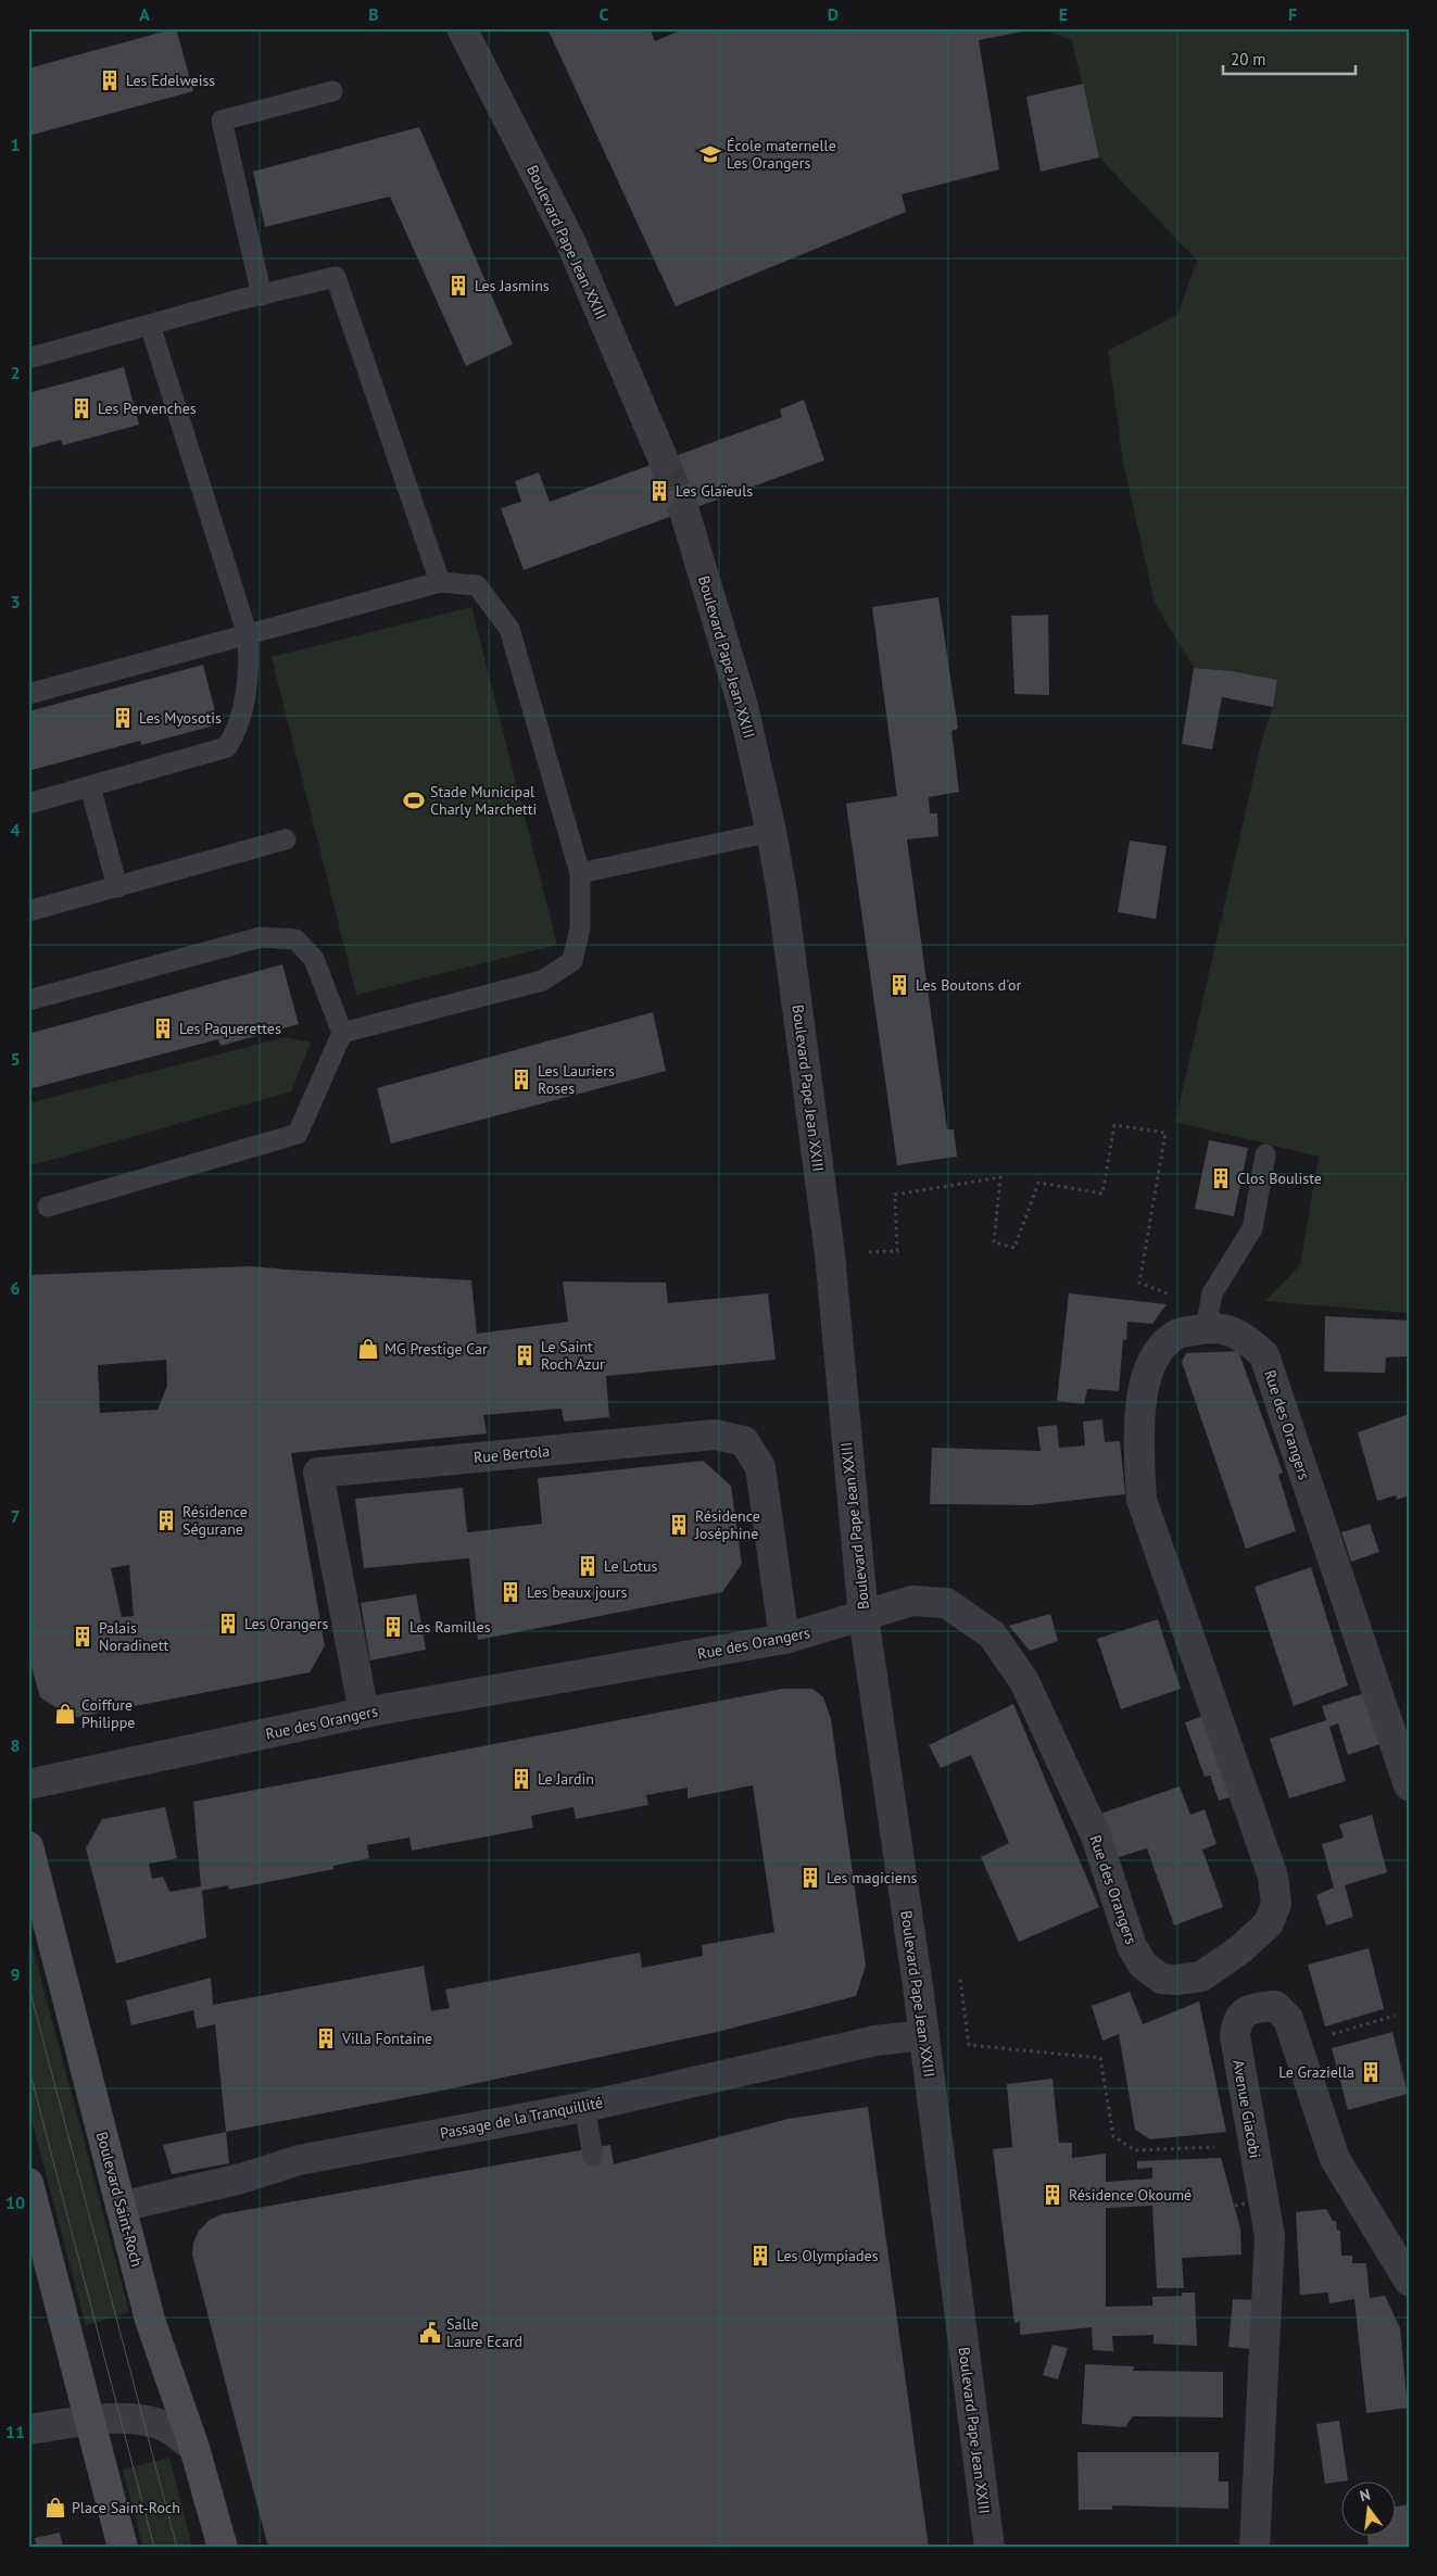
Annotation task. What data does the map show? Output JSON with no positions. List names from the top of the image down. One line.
{"streets":{"main road":["Boulevard Saint-Roch"],"street":["Boulevard Pape Jean XXIII","Rue des Orangers","Rue Bertola","Avenue Giacobi","Passage de la Tranquillité"]},"crossings":[["Boulevard Pape Jean XXIII","Rue des Orangers"],["Boulevard Pape Jean XXIII","Passage de la Tranquillité"],["Rue des Orangers","Rue Bertola"],["Passage de la Tranquillité","Boulevard Saint-Roch"]],"places":{"building":["Les Edelweiss","Les Jasmins","Les Pervenches","Les Glaïeuls","Les Myosotis","Les Boutons d'or","Les Paquerettes","Les Lauriers Roses","Clos Bouliste","Le Saint Roch Azur","Résidence Ségurane","Résidence Joséphine","Le Lotus","Les beaux jours","Les Orangers","Les Ramilles","Palais Noradinett","Le Jardin","Les magiciens","Villa Fontaine","Le Graziella","Résidence Okoumé","Les Olympiades"],"school or university":["École maternelle Les Orangers"],"sports":["Stade Municipal Charly Marchetti"],"shop":["MG Prestige Car","Coiffure Philippe","Place Saint-Roch"],"public building":["Salle Laure Ecard"]},"scale_bar":"20 m","north":"top","grid":{"columns":["A","B","C","D","E","F"],"rows":["1","2","3","4","5","6","7","8","9","10","11"]}}
